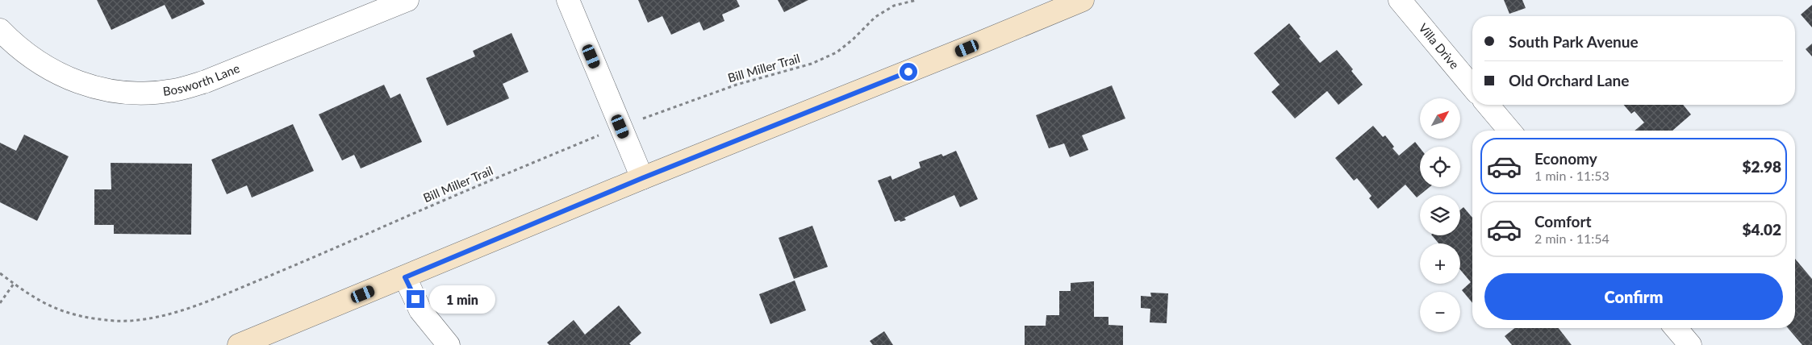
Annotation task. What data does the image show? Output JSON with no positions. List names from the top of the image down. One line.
{"streets":{"street":["Villa Drive","Bosworth Lane"],"path":["Bill Miller Trail"]},"north":"top right","page":{"banner":["South Park Avenue","Old Orchard Lane"],"map_buttons":["+","−"],"list":[{"name":"Economy","note":"1 min · 11:53","value":"$2.98"},{"name":"Comfort","note":"2 min · 11:54","value":"$4.02"}],"buttons":"Confirm","bubble":"1 min"}}
